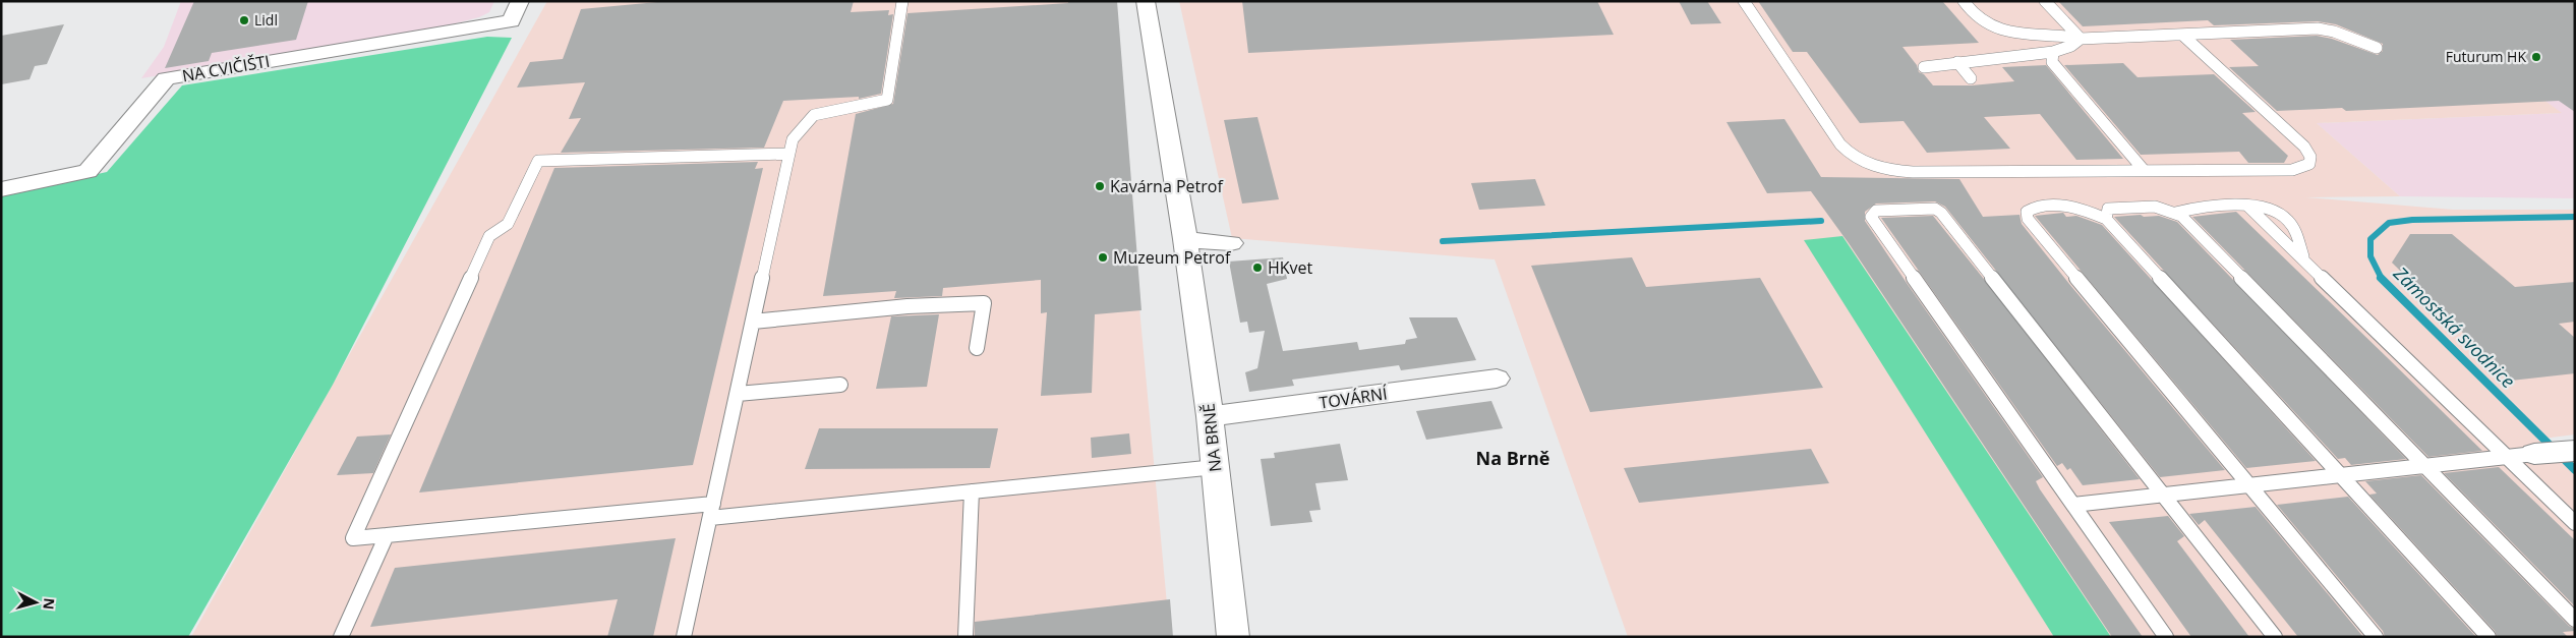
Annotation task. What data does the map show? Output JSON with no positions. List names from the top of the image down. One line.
{"streets":{"street":["NA CVIČIŠTI","TOVÁRNÍ","NA BRNĚ"]},"crossings":[["TOVÁRNÍ","NA BRNĚ"]],"districts":["Na Brně"],"water":["Zámostská svodnice"],"places":["Lidl","Futurum HK","Kavárna Petrof","Muzeum Petrof","HKvet"],"north":"right"}
